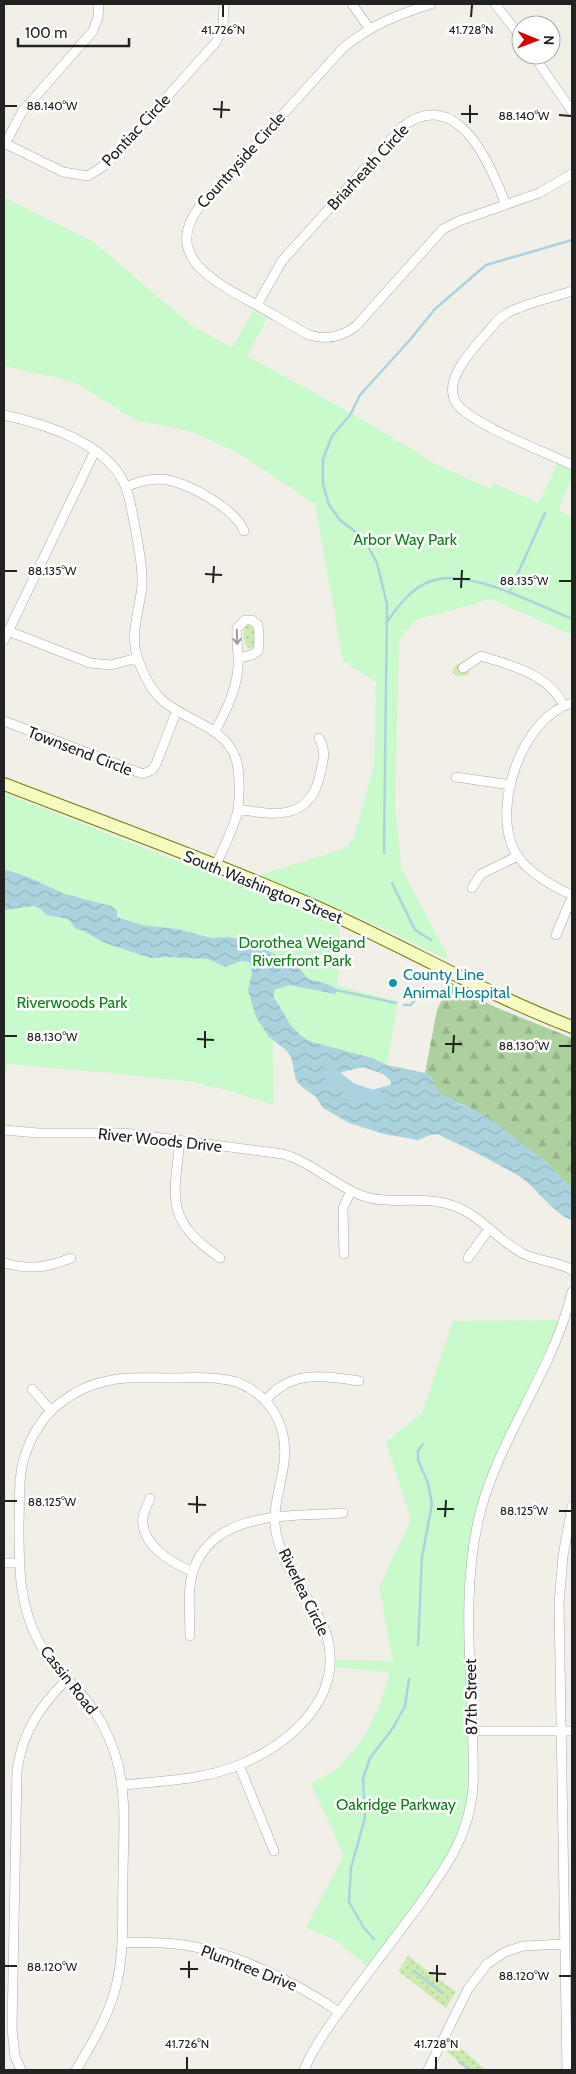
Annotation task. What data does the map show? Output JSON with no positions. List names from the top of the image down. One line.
{"streets":{"main road":["South Washington Street"],"street":["Pontiac Circle","Countryside Circle","Briarheath Circle","Townsend Circle","River Woods Drive","Riverlea Circle","Cassin Road","87th Street","Plumtree Drive"]},"crossings":[["Countryside Circle","Briarheath Circle"],["Riverlea Circle","Cassin Road"],["Cassin Road","Plumtree Drive"],["87th Street","Plumtree Drive"]],"parks":["Arbor Way Park","Dorothea Weigand Riverfront Park","Riverwoods Park","Oakridge Parkway"],"places":["County Line Animal Hospital"],"scale_bar":"100 m","north":"right","coordinates":["41.726°N","41.728°N","88.140°W","88.135°W","88.130°W","88.125°W","88.120°W"]}
